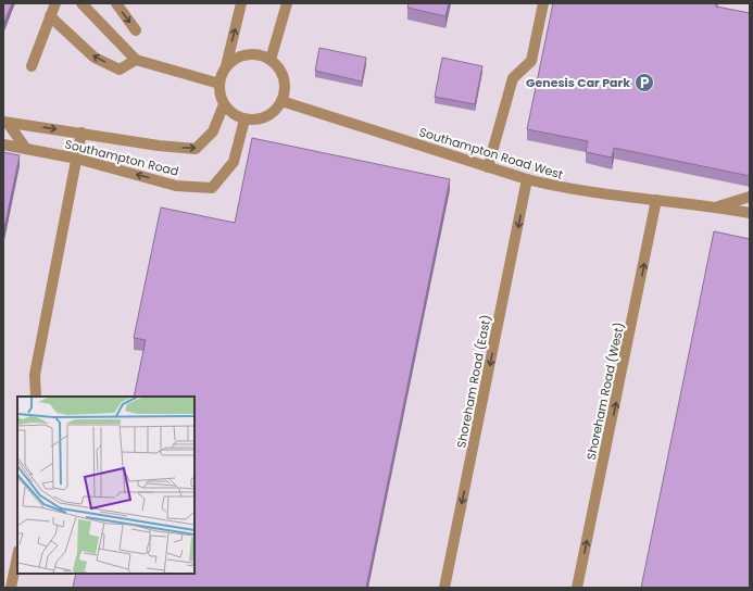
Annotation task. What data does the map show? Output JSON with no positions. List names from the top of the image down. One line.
{"streets":{"lane":["Southampton Road West","Southampton Road","Shoreham Road (East)","Shoreham Road (West)"]},"crossings":[["Southampton Road West","Southampton Road"],["Southampton Road West","Shoreham Road (East)"],["Southampton Road West","Shoreham Road (West)"]],"one_way":["Shoreham Road (East)","Shoreham Road (West)"],"places":{"parking":["Genesis Car Park"]}}
